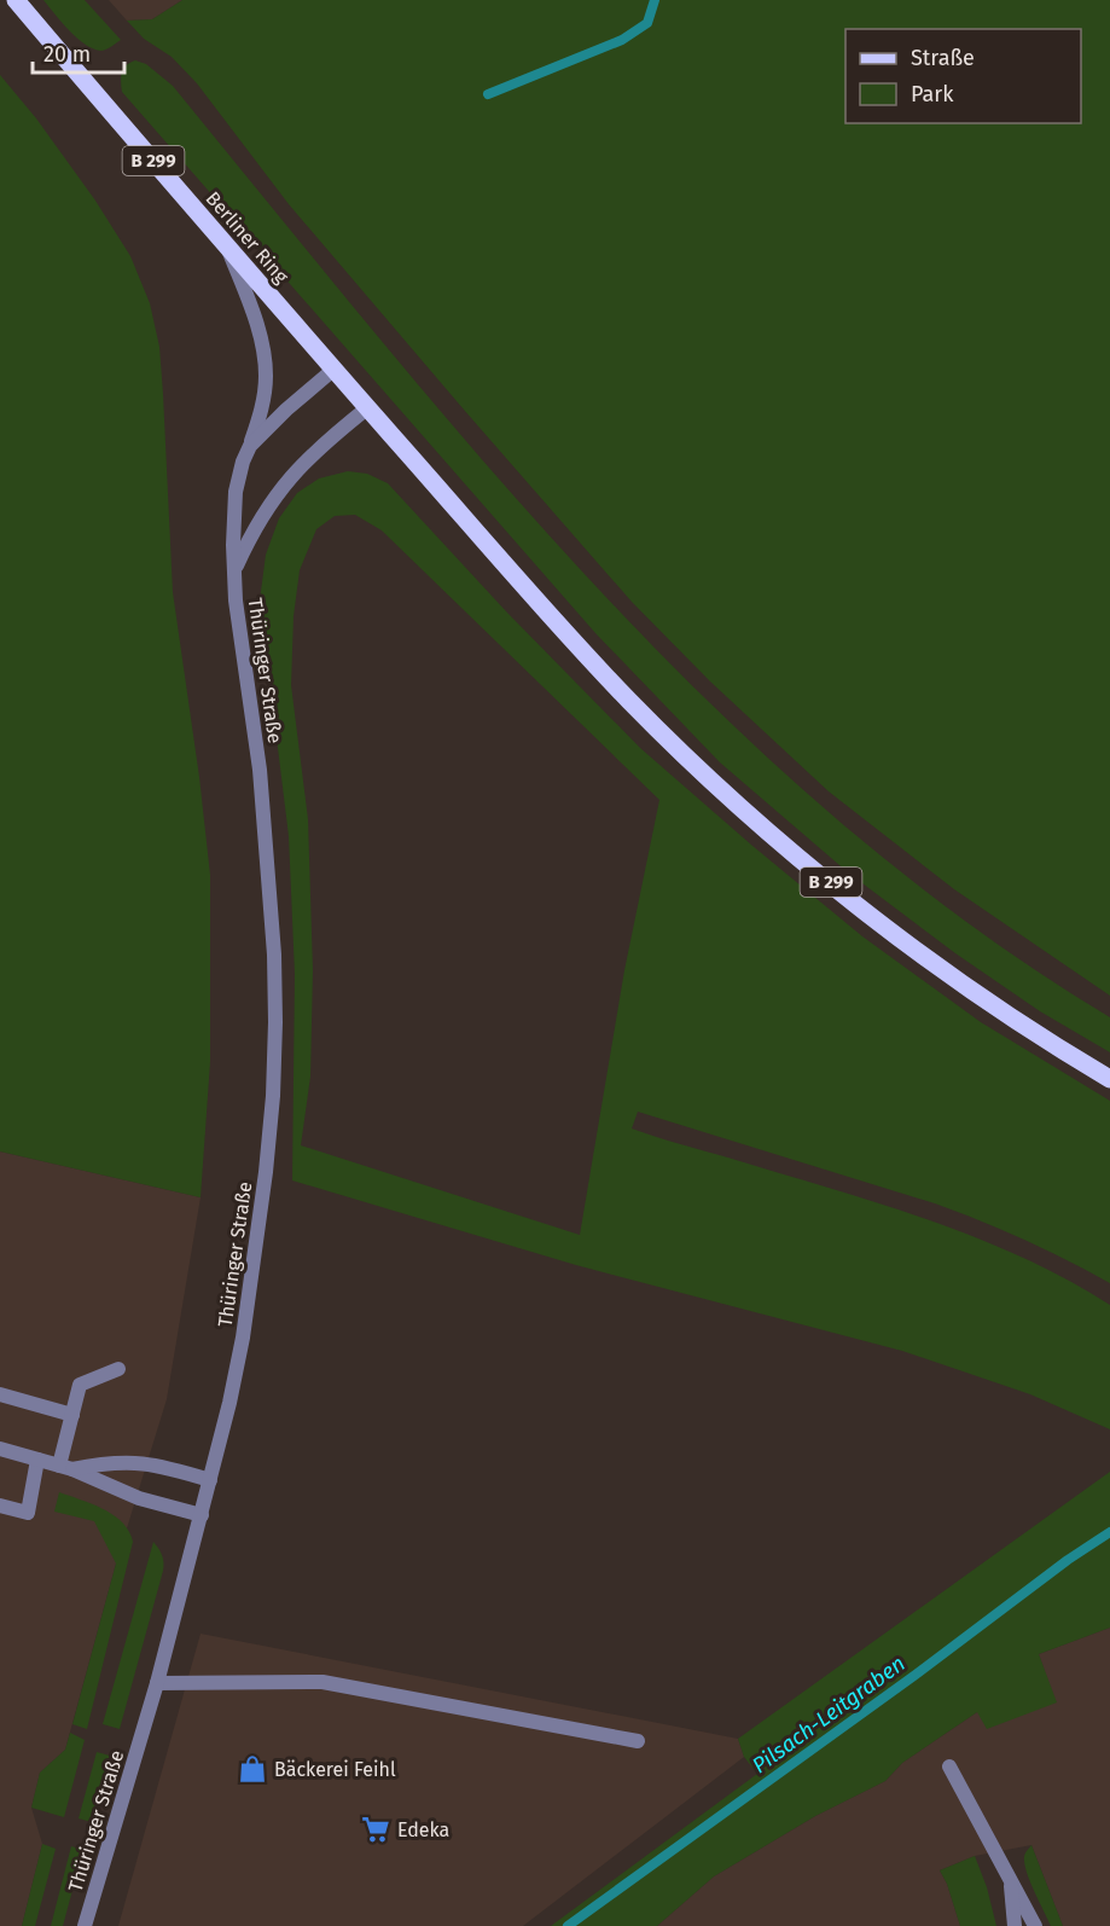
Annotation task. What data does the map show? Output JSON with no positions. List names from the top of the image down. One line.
{"streets":{"main road":["B 299","Berliner Ring"],"street":["Thüringer Straße"]},"crossings":[["B 299","Berliner Ring"],["B 299","Thüringer Straße"],["Berliner Ring","Thüringer Straße"]],"water":["Pilsach-Leitgraben"],"places":{"shop":["Bäckerei Feihl"],"supermarket":["Edeka"]},"legend":["Straße","Park"],"scale_bar":"20 m"}
